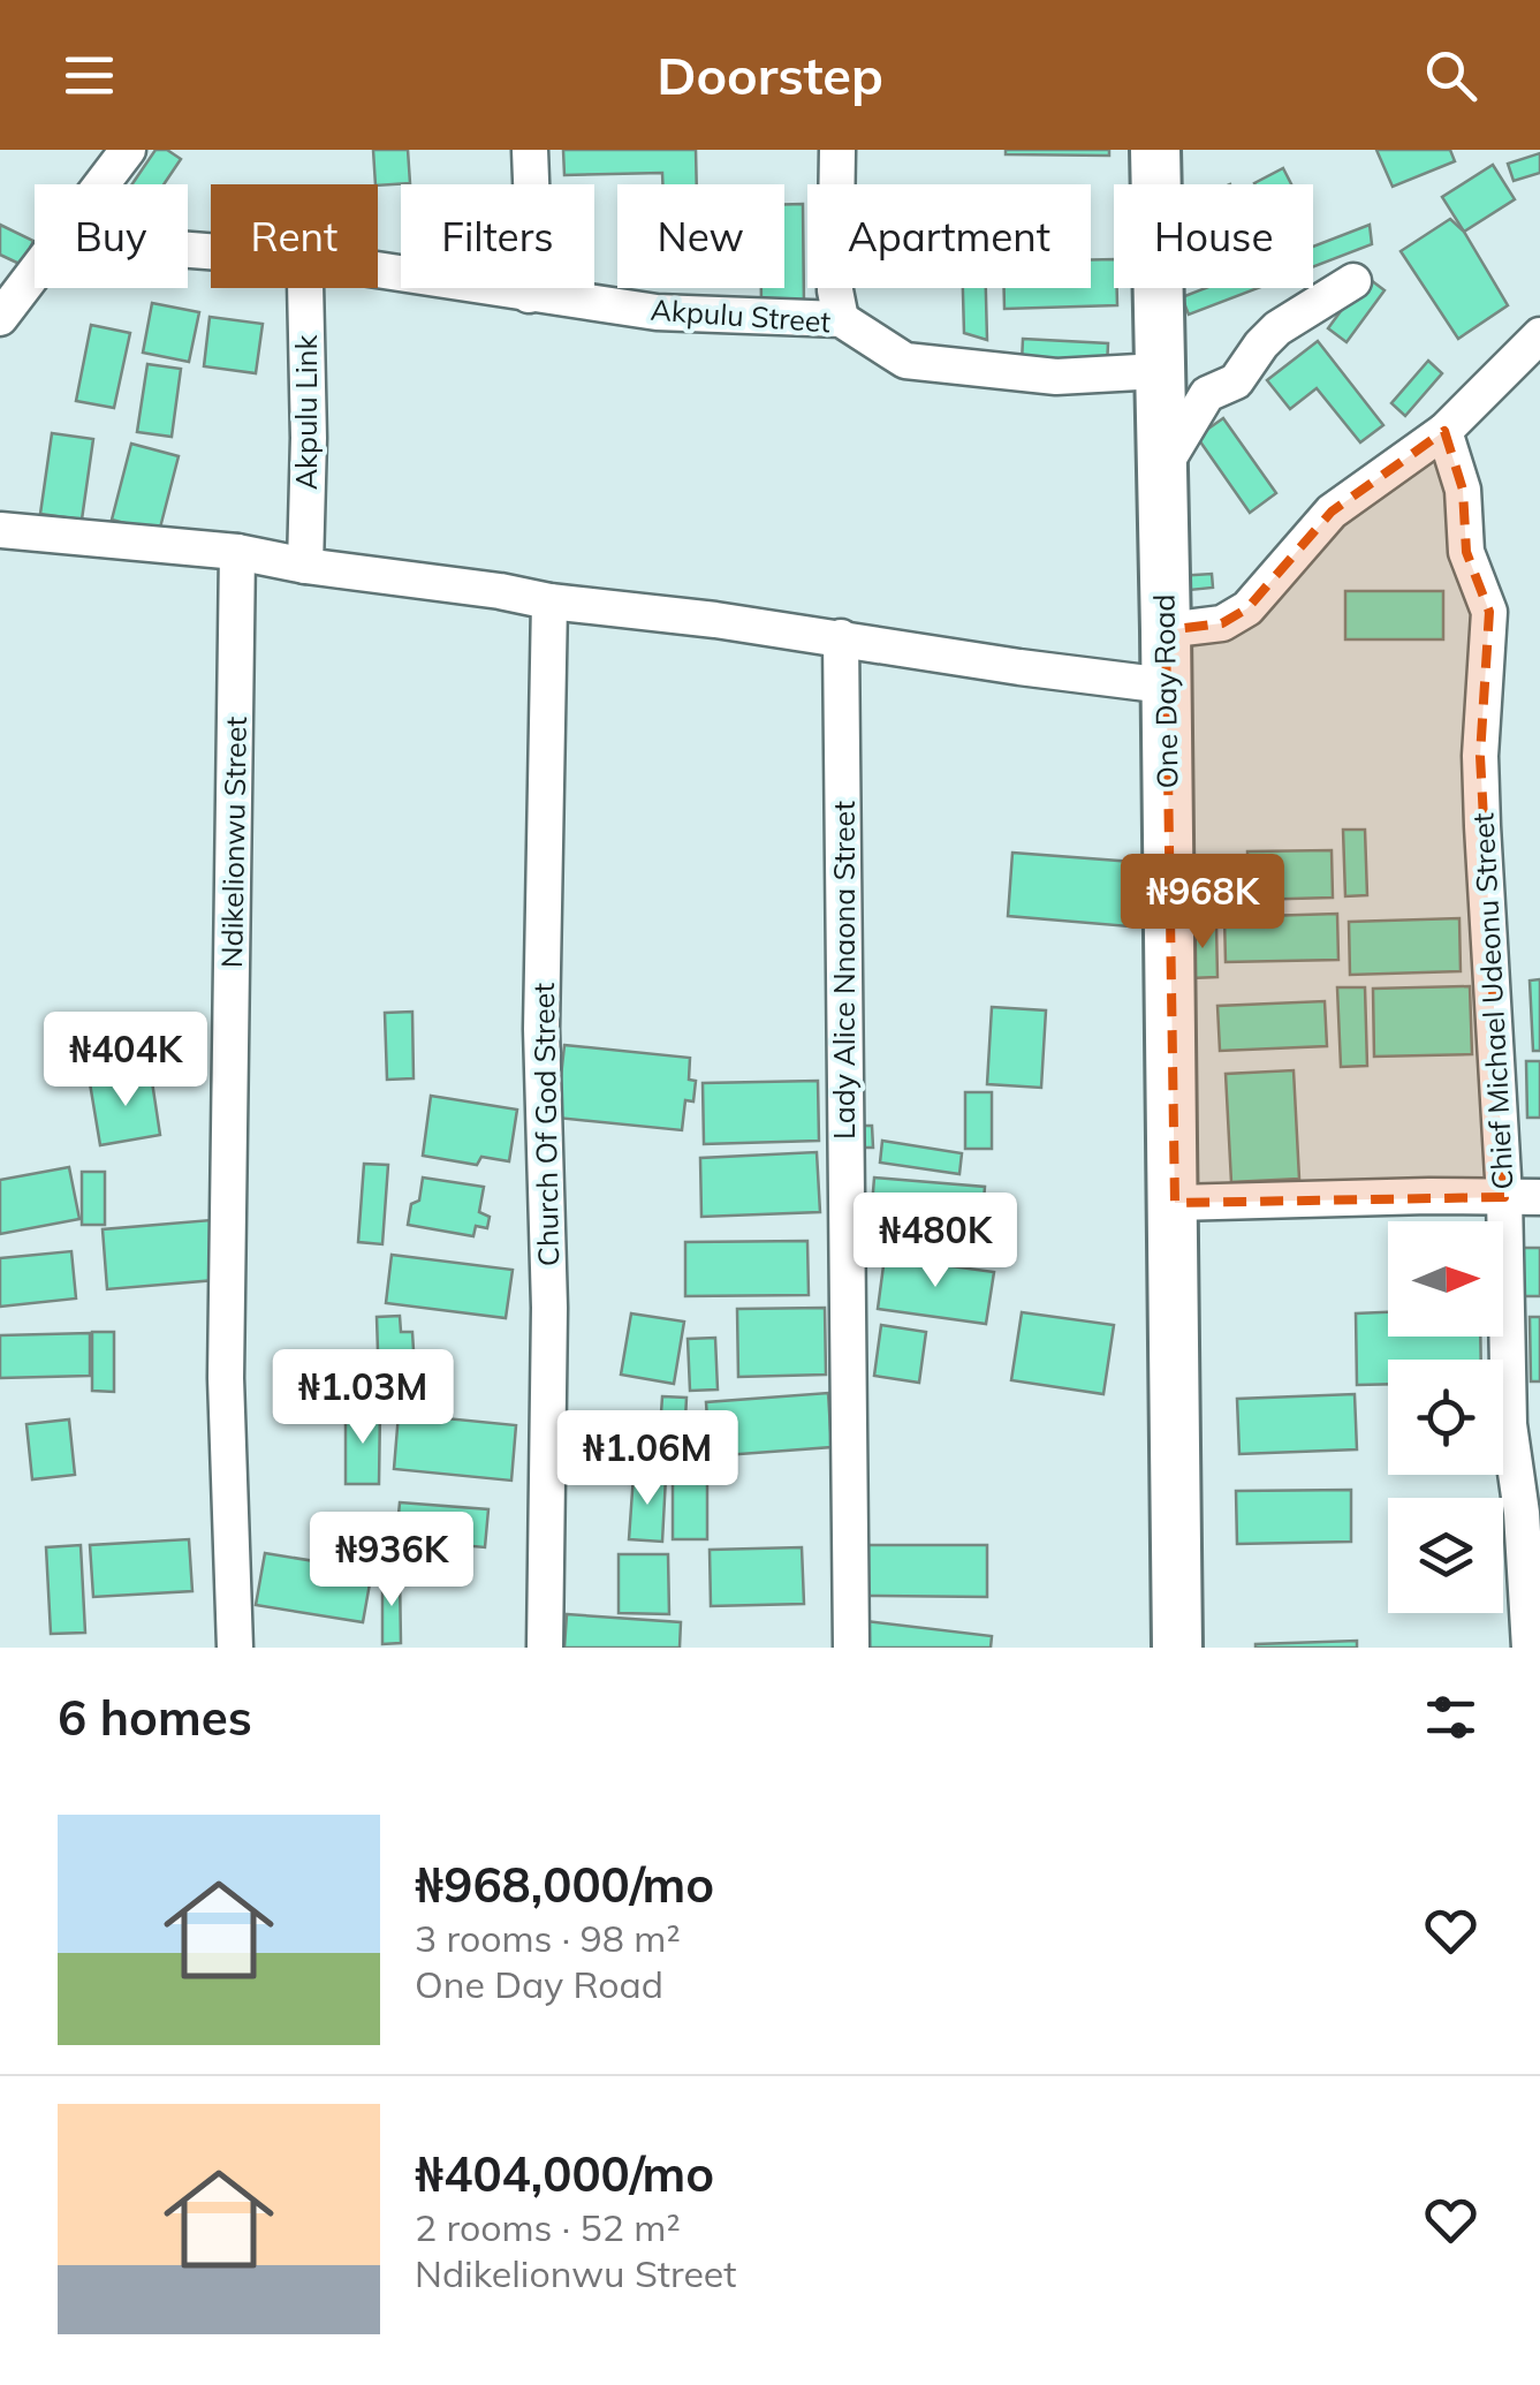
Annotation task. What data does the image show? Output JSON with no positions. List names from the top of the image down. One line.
{"streets":{"main road":["One Day Road"],"street":["Akpulu Street","Akpulu Link","Ndikelionwu Street","Lady Alice Nnaona Street","Chief Michael Udeonu Street","Church Of God Street"]},"crossings":[["Akpulu Street","One Day Road"]],"north":"right","page":{"header":"Doorstep","chip":["Buy","Rent","Filters","New","Apartment","House"],"price":["₦968K","₦404K","₦480K","₦1.03M","₦1.06M","₦936K"],"heading":"6 homes","list":[{"name":"₦968,000/mo","note":"3 rooms · 98 m² · One Day Road"},{"name":"₦404,000/mo","note":"2 rooms · 52 m² · Ndikelionwu Street"}]}}
